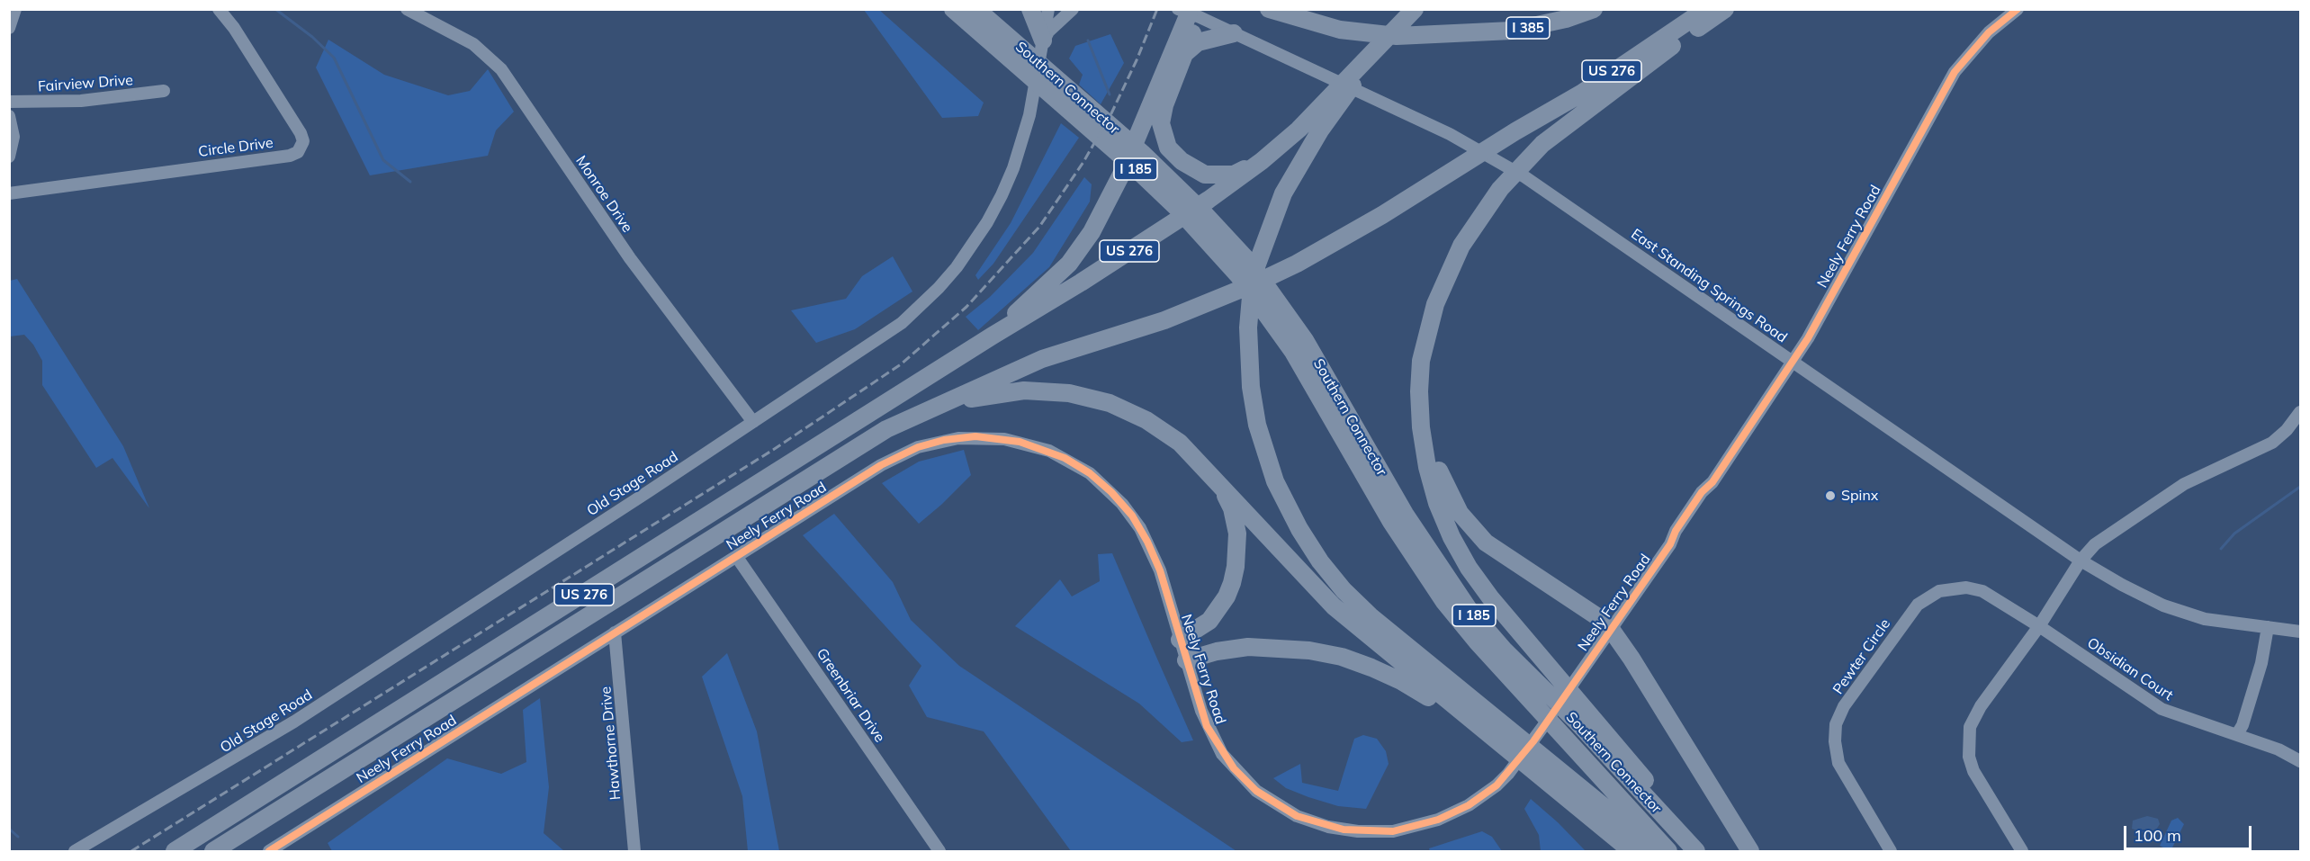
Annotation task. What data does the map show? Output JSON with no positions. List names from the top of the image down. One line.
{"streets":{"highway":["I 385","US 276","Southern Connector","I 185"],"street":["Fairview Drive","Circle Drive","Monroe Drive","Neely Ferry Road","East Standing Springs Road","Old Stage Road","Pewter Circle","Obsidian Court","Greenbriar Drive","Hawthorne Drive"]},"crossings":[["Monroe Drive","Old Stage Road"],["Neely Ferry Road","East Standing Springs Road"],["Neely Ferry Road","Greenbriar Drive"],["Neely Ferry Road","Hawthorne Drive"],["Pewter Circle","Obsidian Court"]],"places":["Spinx"],"scale_bar":"100 m"}
